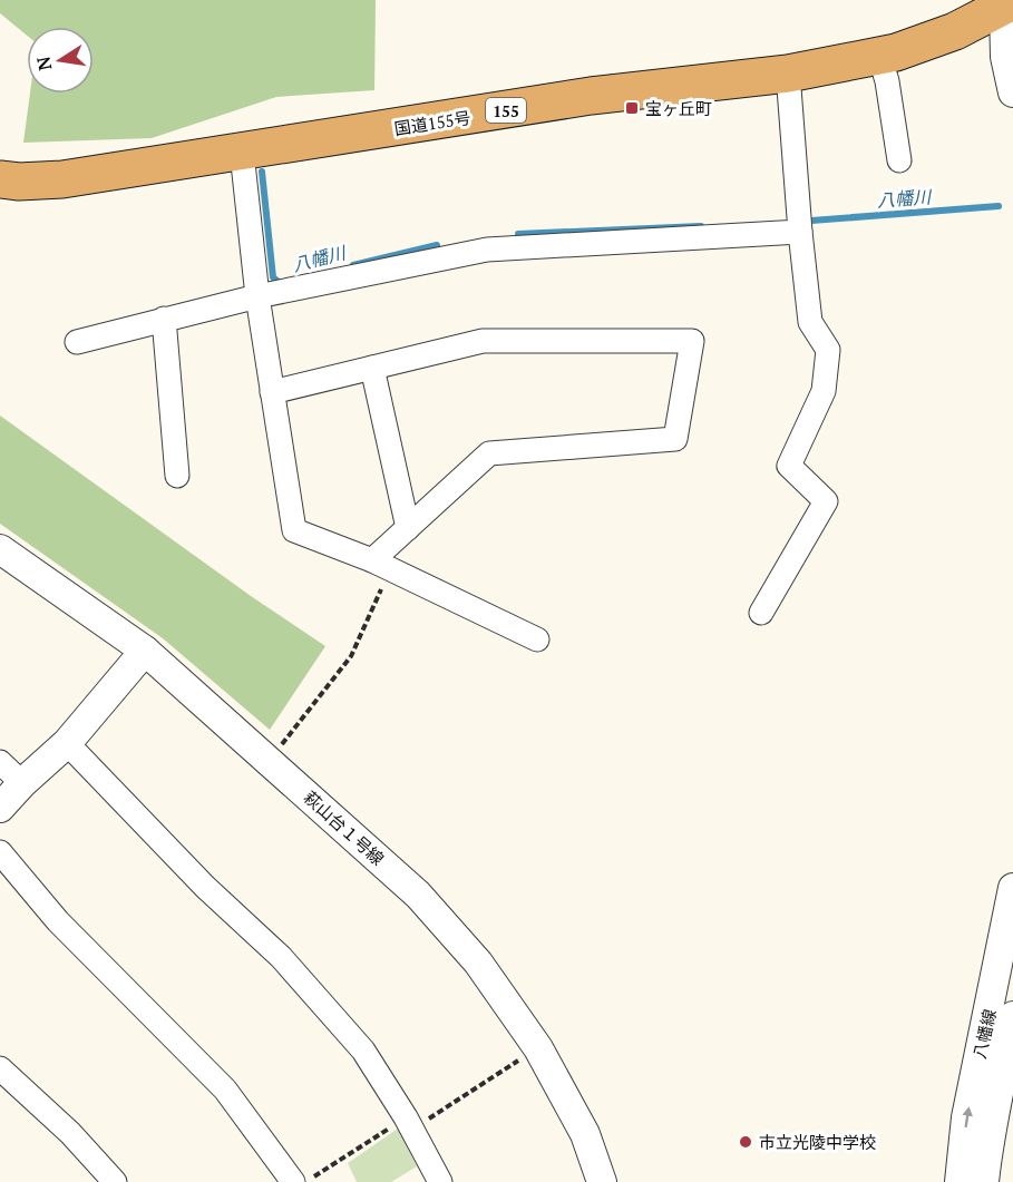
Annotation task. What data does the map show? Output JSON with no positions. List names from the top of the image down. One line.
{"streets":{"highway":["155","国道155号"],"street":["萩山台１号線","八幡線"]},"water":["八幡川"],"places":{"transit":["宝ヶ丘町"],"other":["市立光陵中学校"]},"north":"left"}
